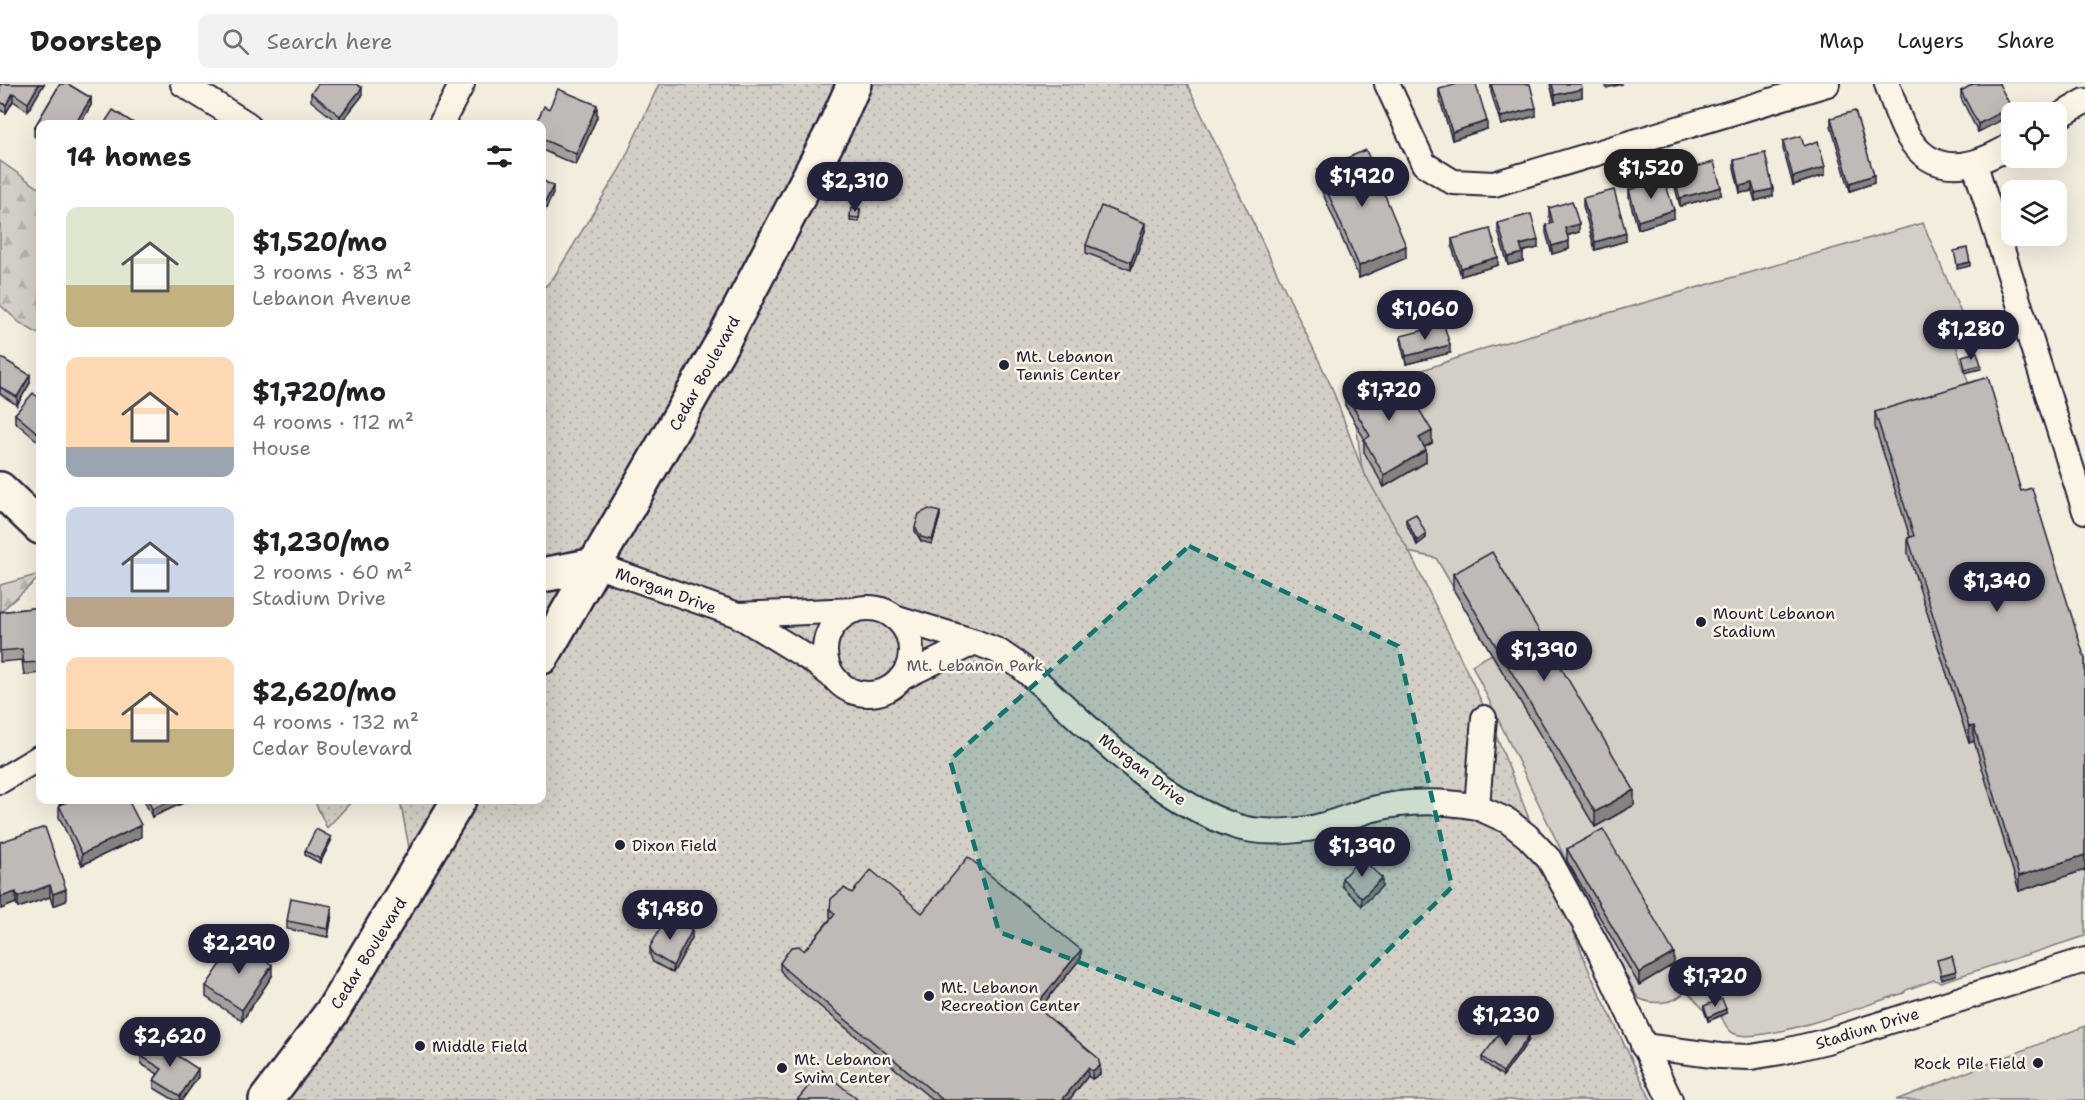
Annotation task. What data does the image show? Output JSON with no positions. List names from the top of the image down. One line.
{"streets":{"street":["Cedar Boulevard","Morgan Drive","Stadium Drive"]},"crossings":[["Cedar Boulevard","Morgan Drive"]],"parks":["Mt. Lebanon Park"],"places":["Mt. Lebanon Tennis Center","Mount Lebanon Stadium","Dixon Field","Mt. Lebanon Recreation Center","Middle Field","Rock Pile Field","Mt. Lebanon Swim Center"],"page":{"header":"Doorstep","search":"Search here","nav":["Map","Layers","Share"],"heading":"14 homes","price":["$1,520","$1,920","$2,310","$1,060","$1,280","$1,720","$1,340","$1,390","$1,390","$1,480","$2,290","$1,720","$1,230","$2,620"],"list":[{"name":"$1,520/mo","note":"3 rooms · 83 m² · Lebanon Avenue"},{"name":"$1,720/mo","note":"4 rooms · 112 m² · House"},{"name":"$1,230/mo","note":"2 rooms · 60 m² · Stadium Drive"},{"name":"$2,620/mo","note":"4 rooms · 132 m² · Cedar Boulevard"}]}}
